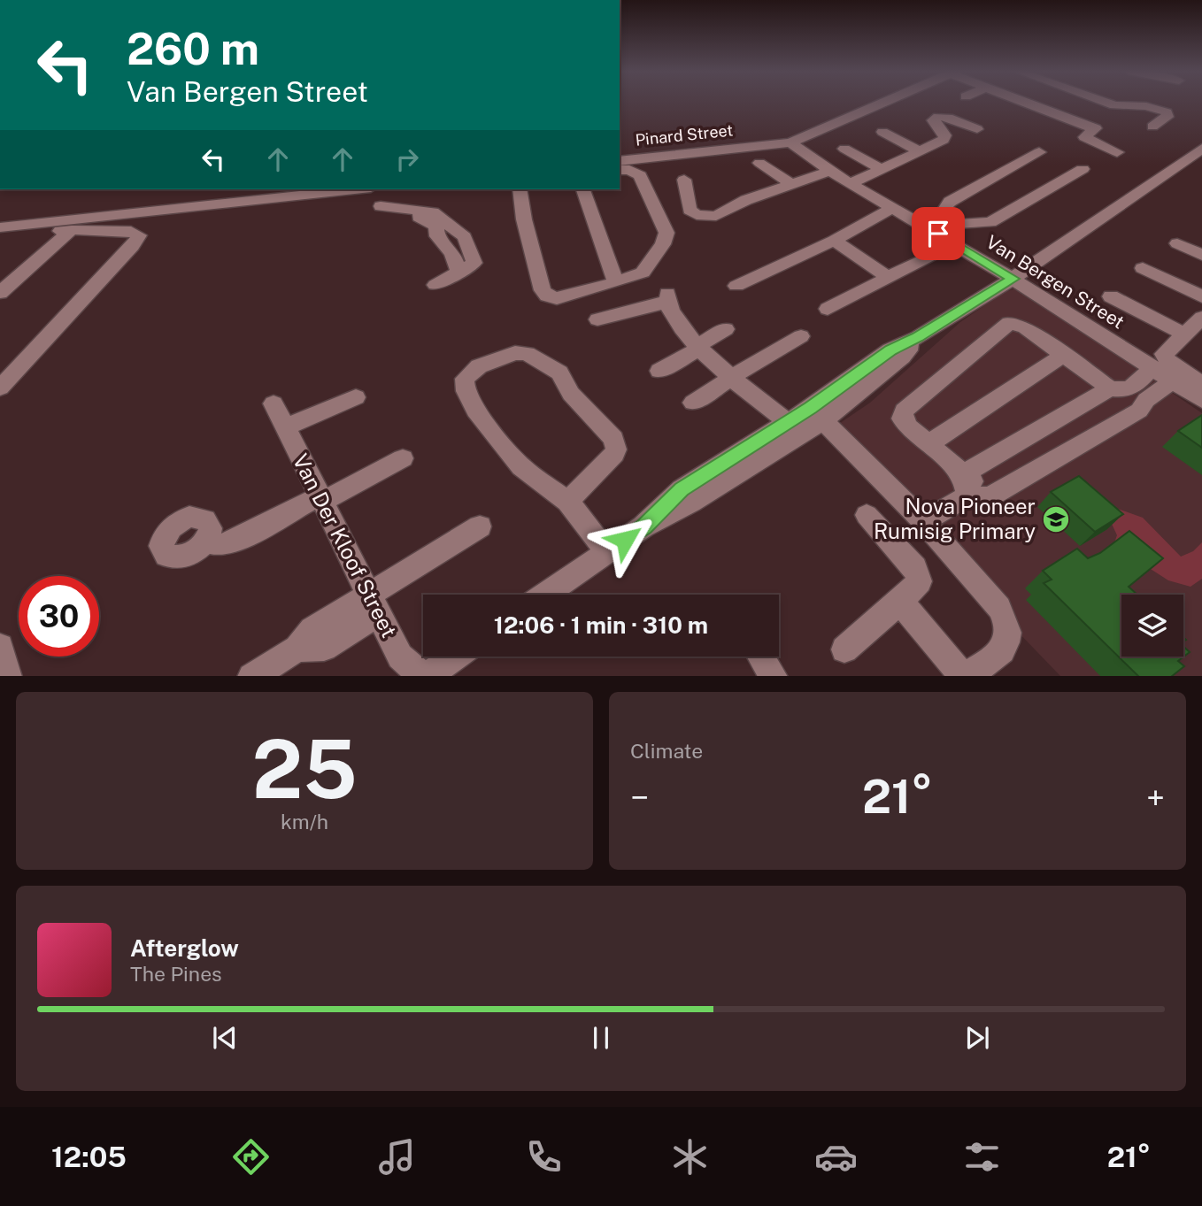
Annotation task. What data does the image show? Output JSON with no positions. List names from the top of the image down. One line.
{"streets":{"street":["Pinard Street","Van Bergen Street","Van Der Kloof Street"]},"crossings":[["Pinard Street","Van Bergen Street"]],"places":{"school or university":["Nova Pioneer Rumisig Primary"]},"page":{"turn":["260 m","Van Bergen Street"],"limit":"30","trip":"12:06 · 1 min · 310 m","tile":[["25","km/h"],"Climate"],"heat":["−","21°","+"],"song":["Afterglow","The Pines"],"tabs":["12:05","21°"]}}
